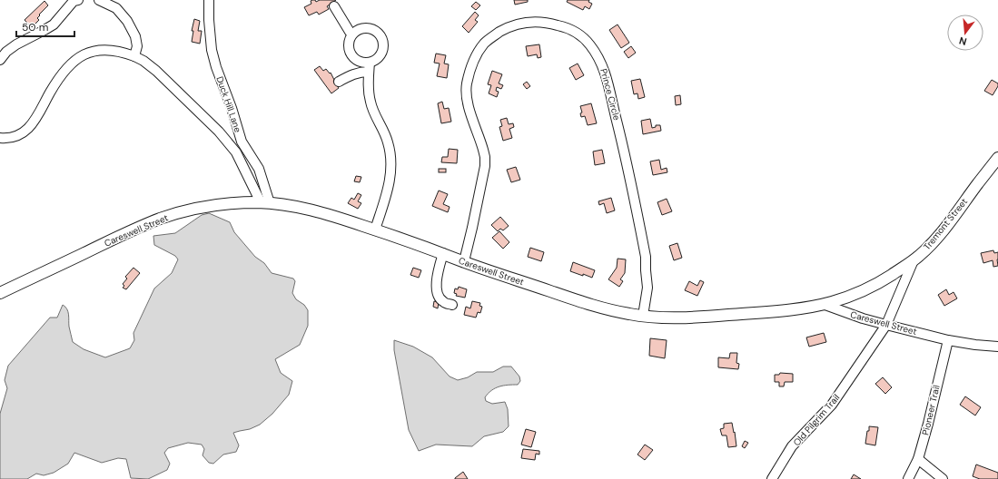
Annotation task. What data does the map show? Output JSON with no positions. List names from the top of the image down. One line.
{"streets":{"main road":["Tremont Street","Careswell Street"],"street":["Prince Circle","Duck Hill Lane","Pioneer Trail","Old Pilgrim Trail"]},"crossings":[["Prince Circle","Careswell Street"],["Duck Hill Lane","Careswell Street"],["Tremont Street","Careswell Street"],["Tremont Street","Old Pilgrim Trail"],["Careswell Street","Pioneer Trail"],["Careswell Street","Old Pilgrim Trail"]],"scale_bar":"50 m","north":"bottom"}
